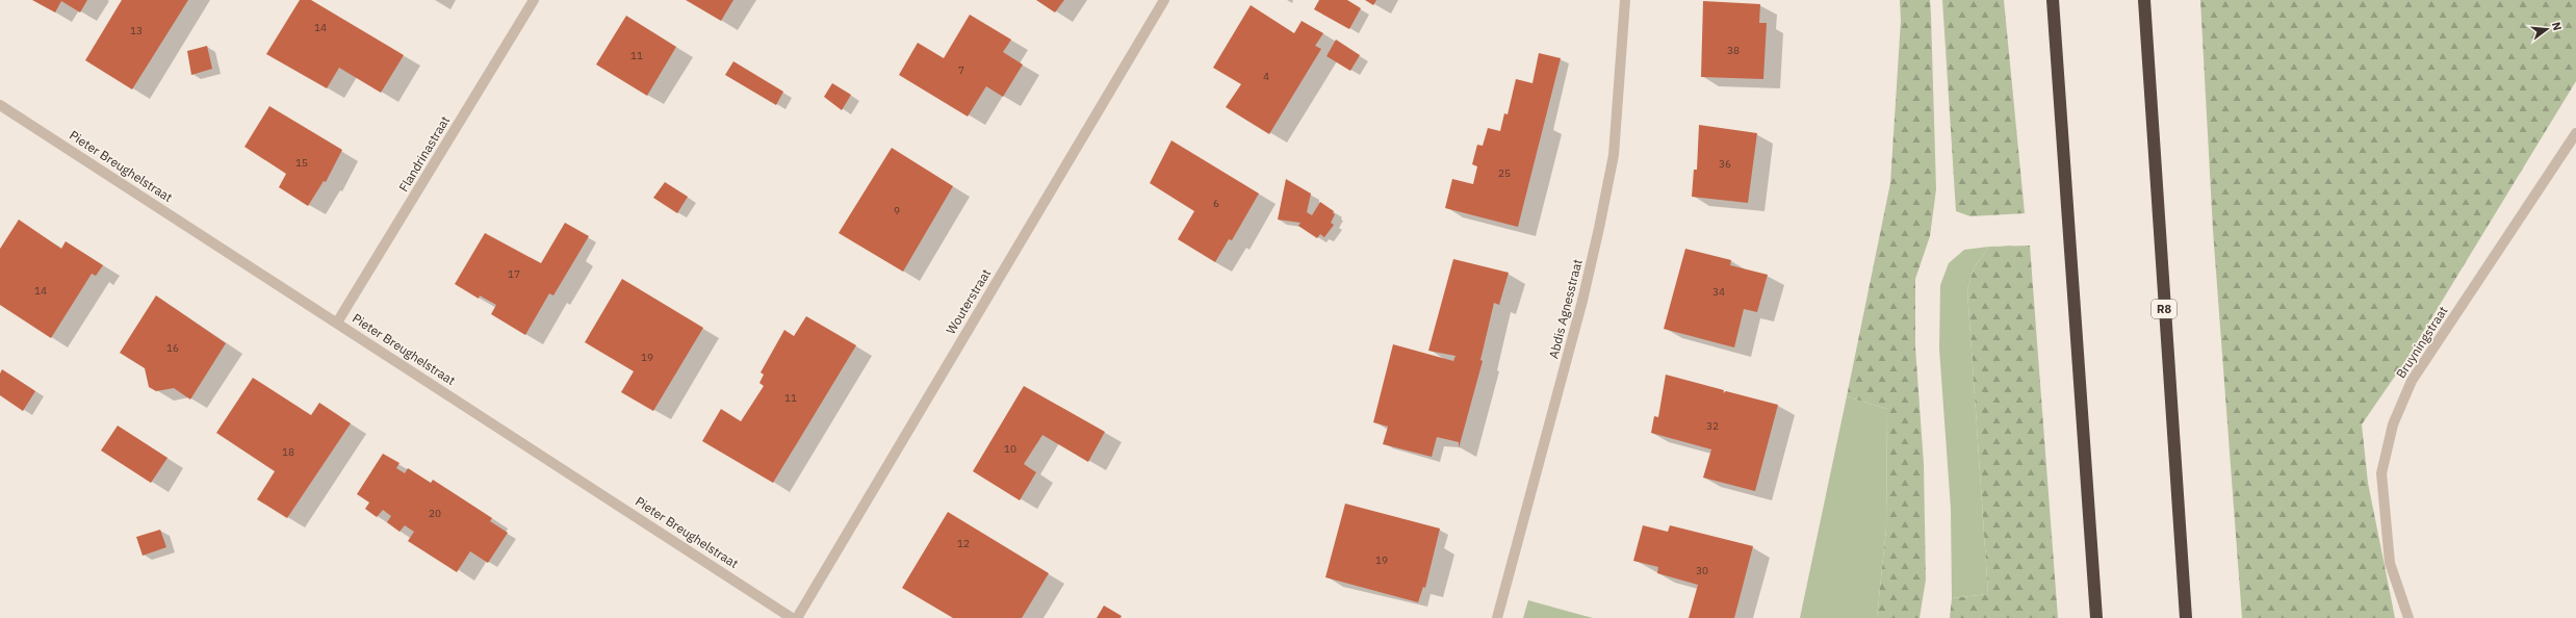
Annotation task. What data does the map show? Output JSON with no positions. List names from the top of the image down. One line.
{"streets":{"highway":["R8"],"street":["Flandrinastraat","Pieter Breughelstraat","Wouterstraat","Abdis Agnesstraat","Bruyningstraat"]},"crossings":[["Flandrinastraat","Pieter Breughelstraat"]],"house_numbers":["14","13","38","11","7","4","15","36","25","6","9","17","14","34","16","19","11","32","10","18","20","12","19","30"],"north":"right"}
